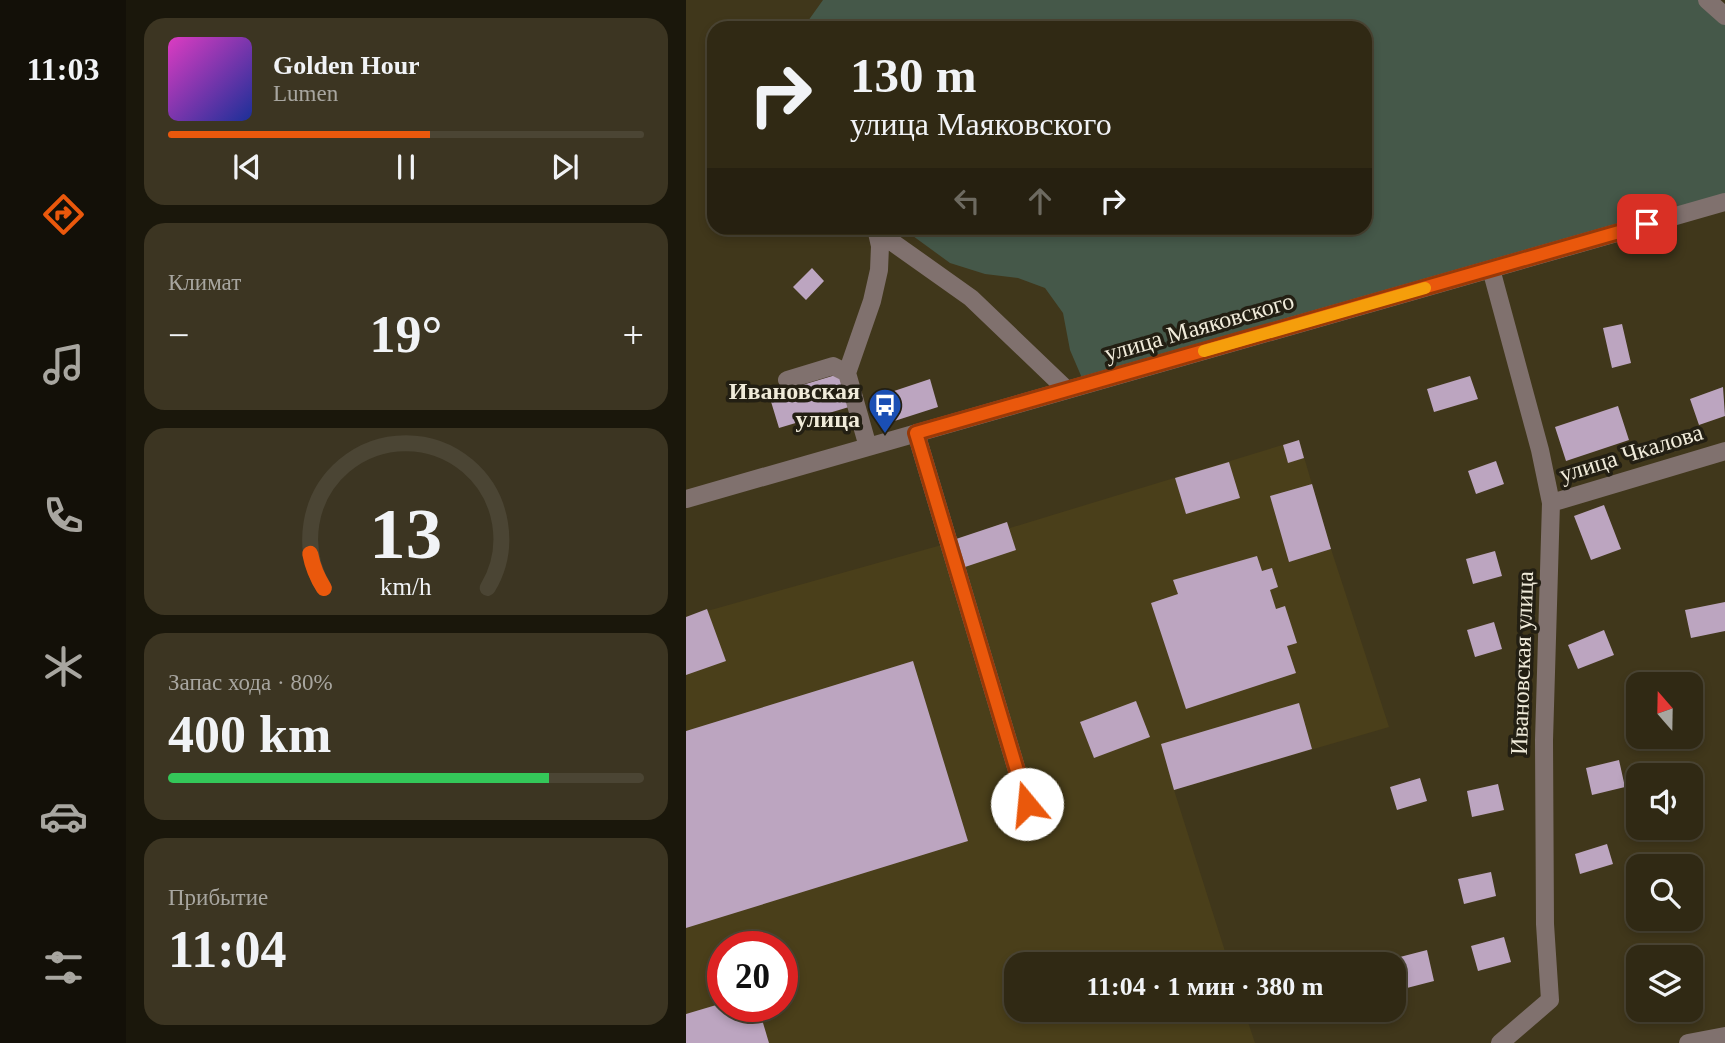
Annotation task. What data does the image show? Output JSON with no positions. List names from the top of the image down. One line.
{"streets":{"street":["улица Маяковского","улица Чкалова","Ивановская улица"]},"crossings":[["улица Маяковского","Ивановская улица"],["улица Чкалова","Ивановская улица"]],"places":{"bus stop":["Ивановская улица"]},"north":"top","page":{"tabs":"11:03","turn":["130 m","улица Маяковского"],"song":["Golden Hour","Lumen"],"tile":["Климат",["Запас хода · 80%","400 km"],["Прибытие","11:04"]],"heat":["−","19°","+"],"limit":"20","trip":"11:04 · 1 мин · 380 m","gauge":["13","km/h"]}}
